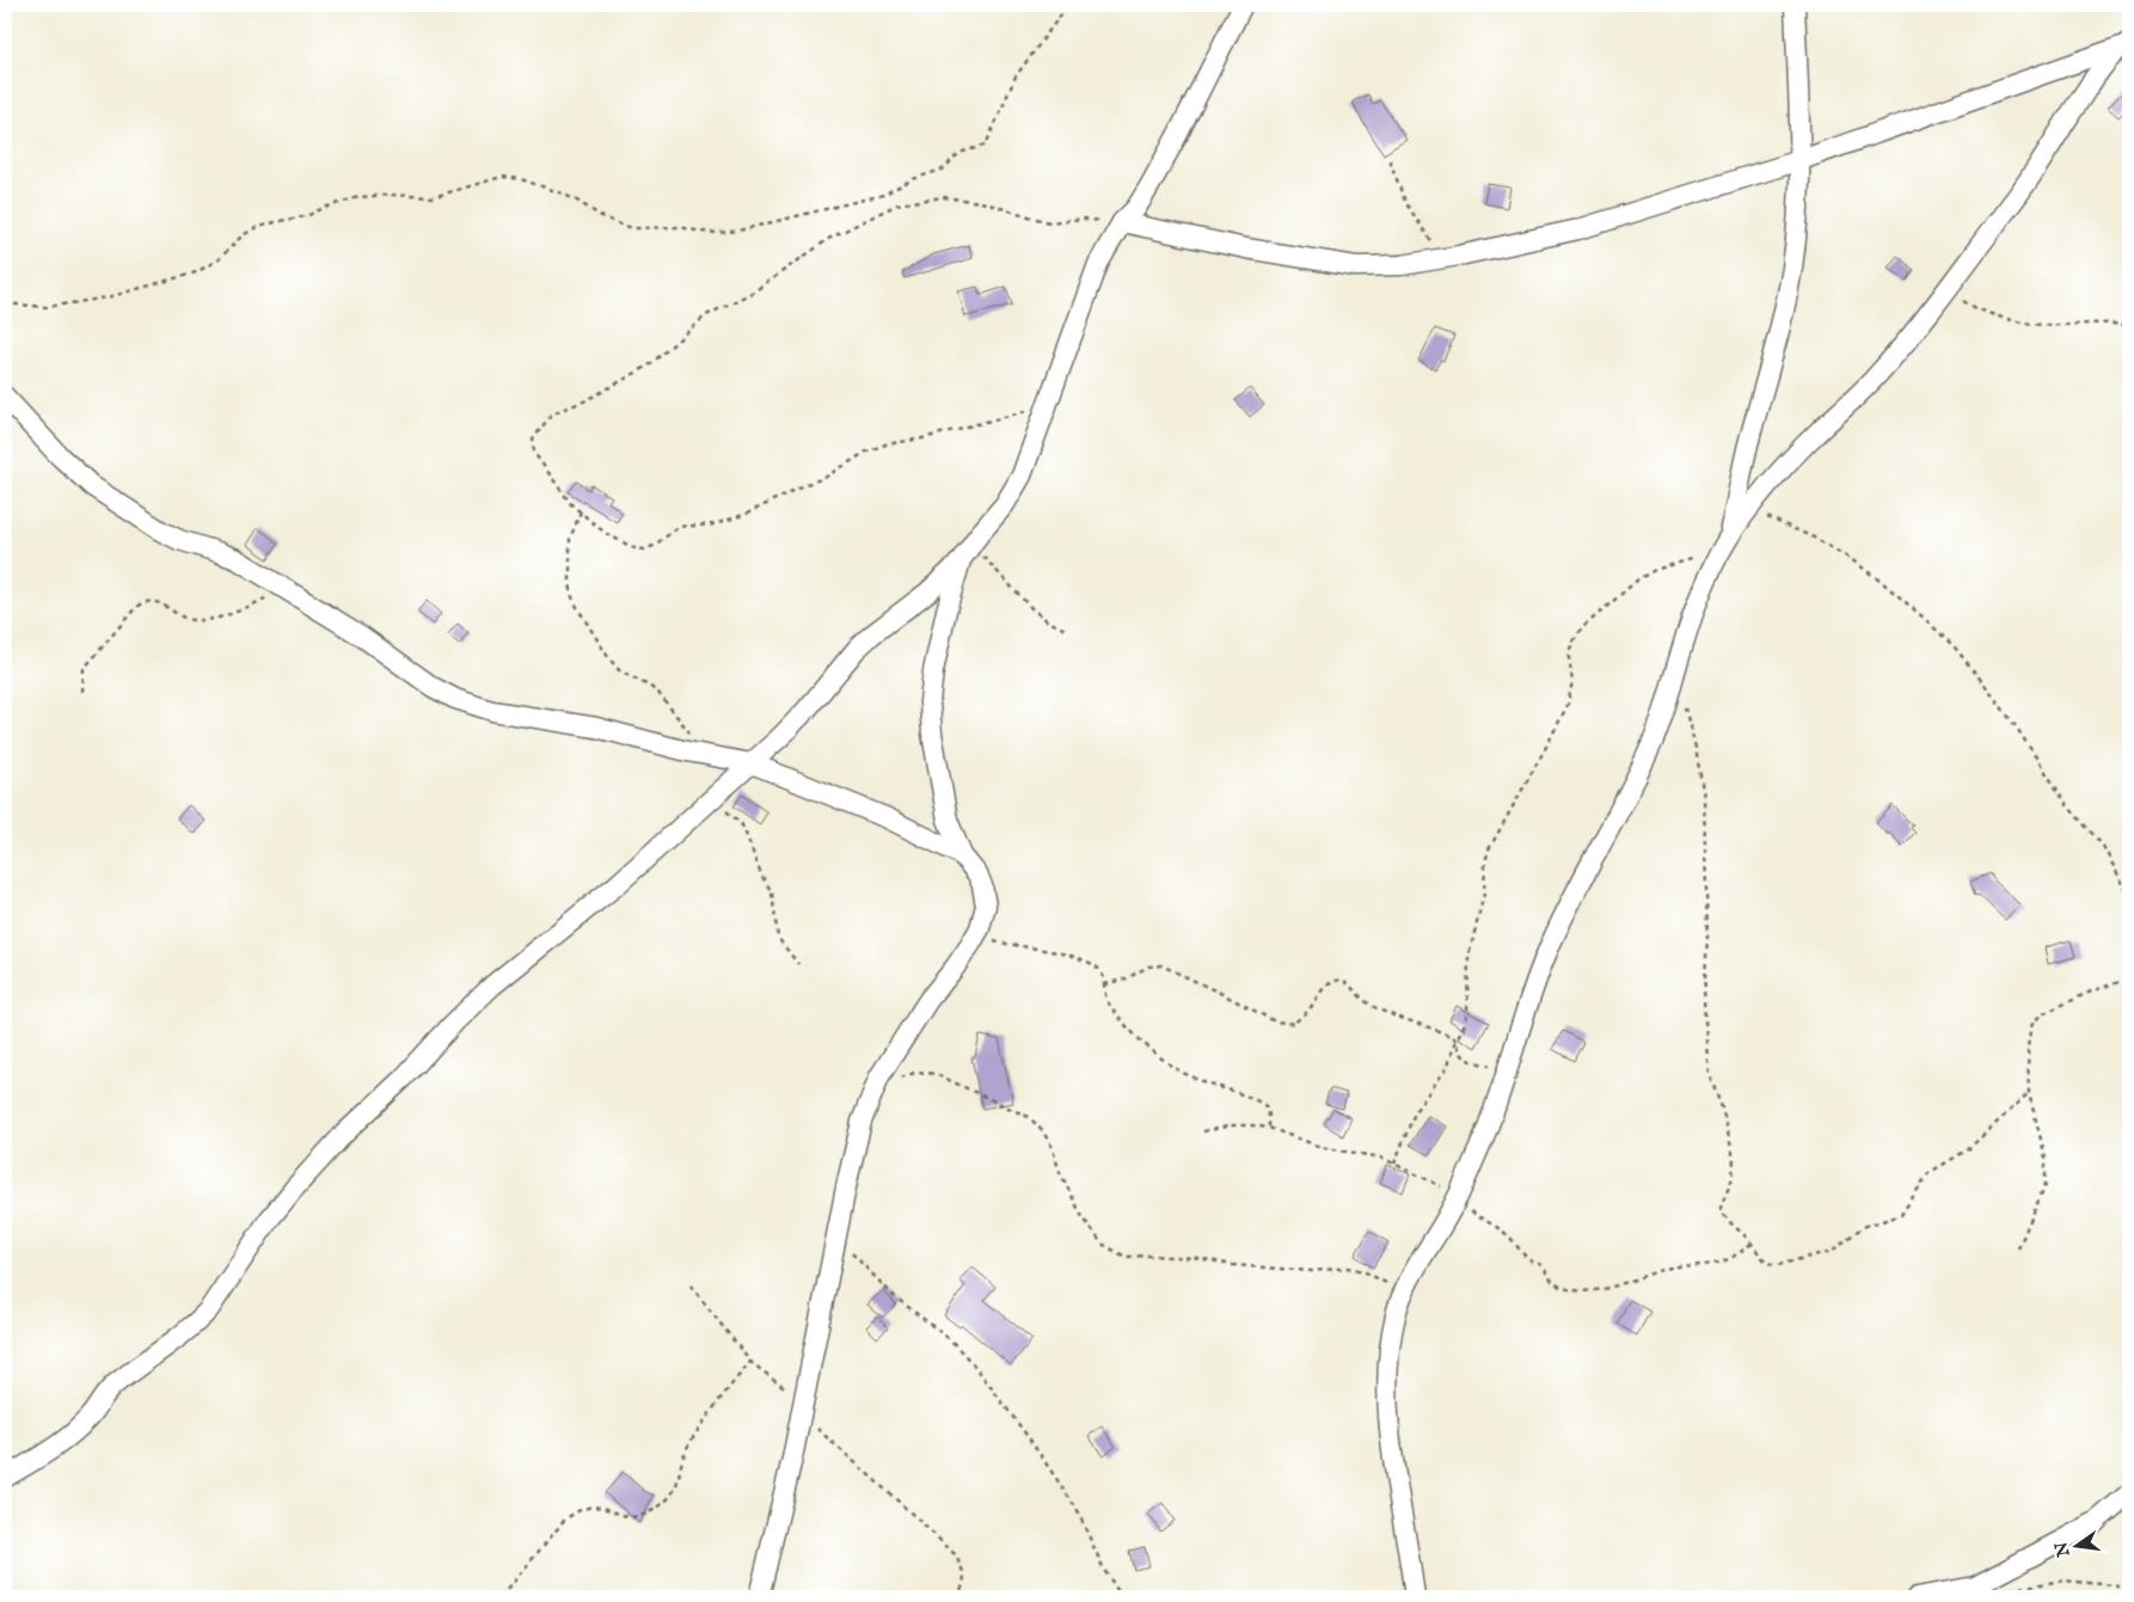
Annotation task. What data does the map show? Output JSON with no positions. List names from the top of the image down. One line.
{"north":"left"}
